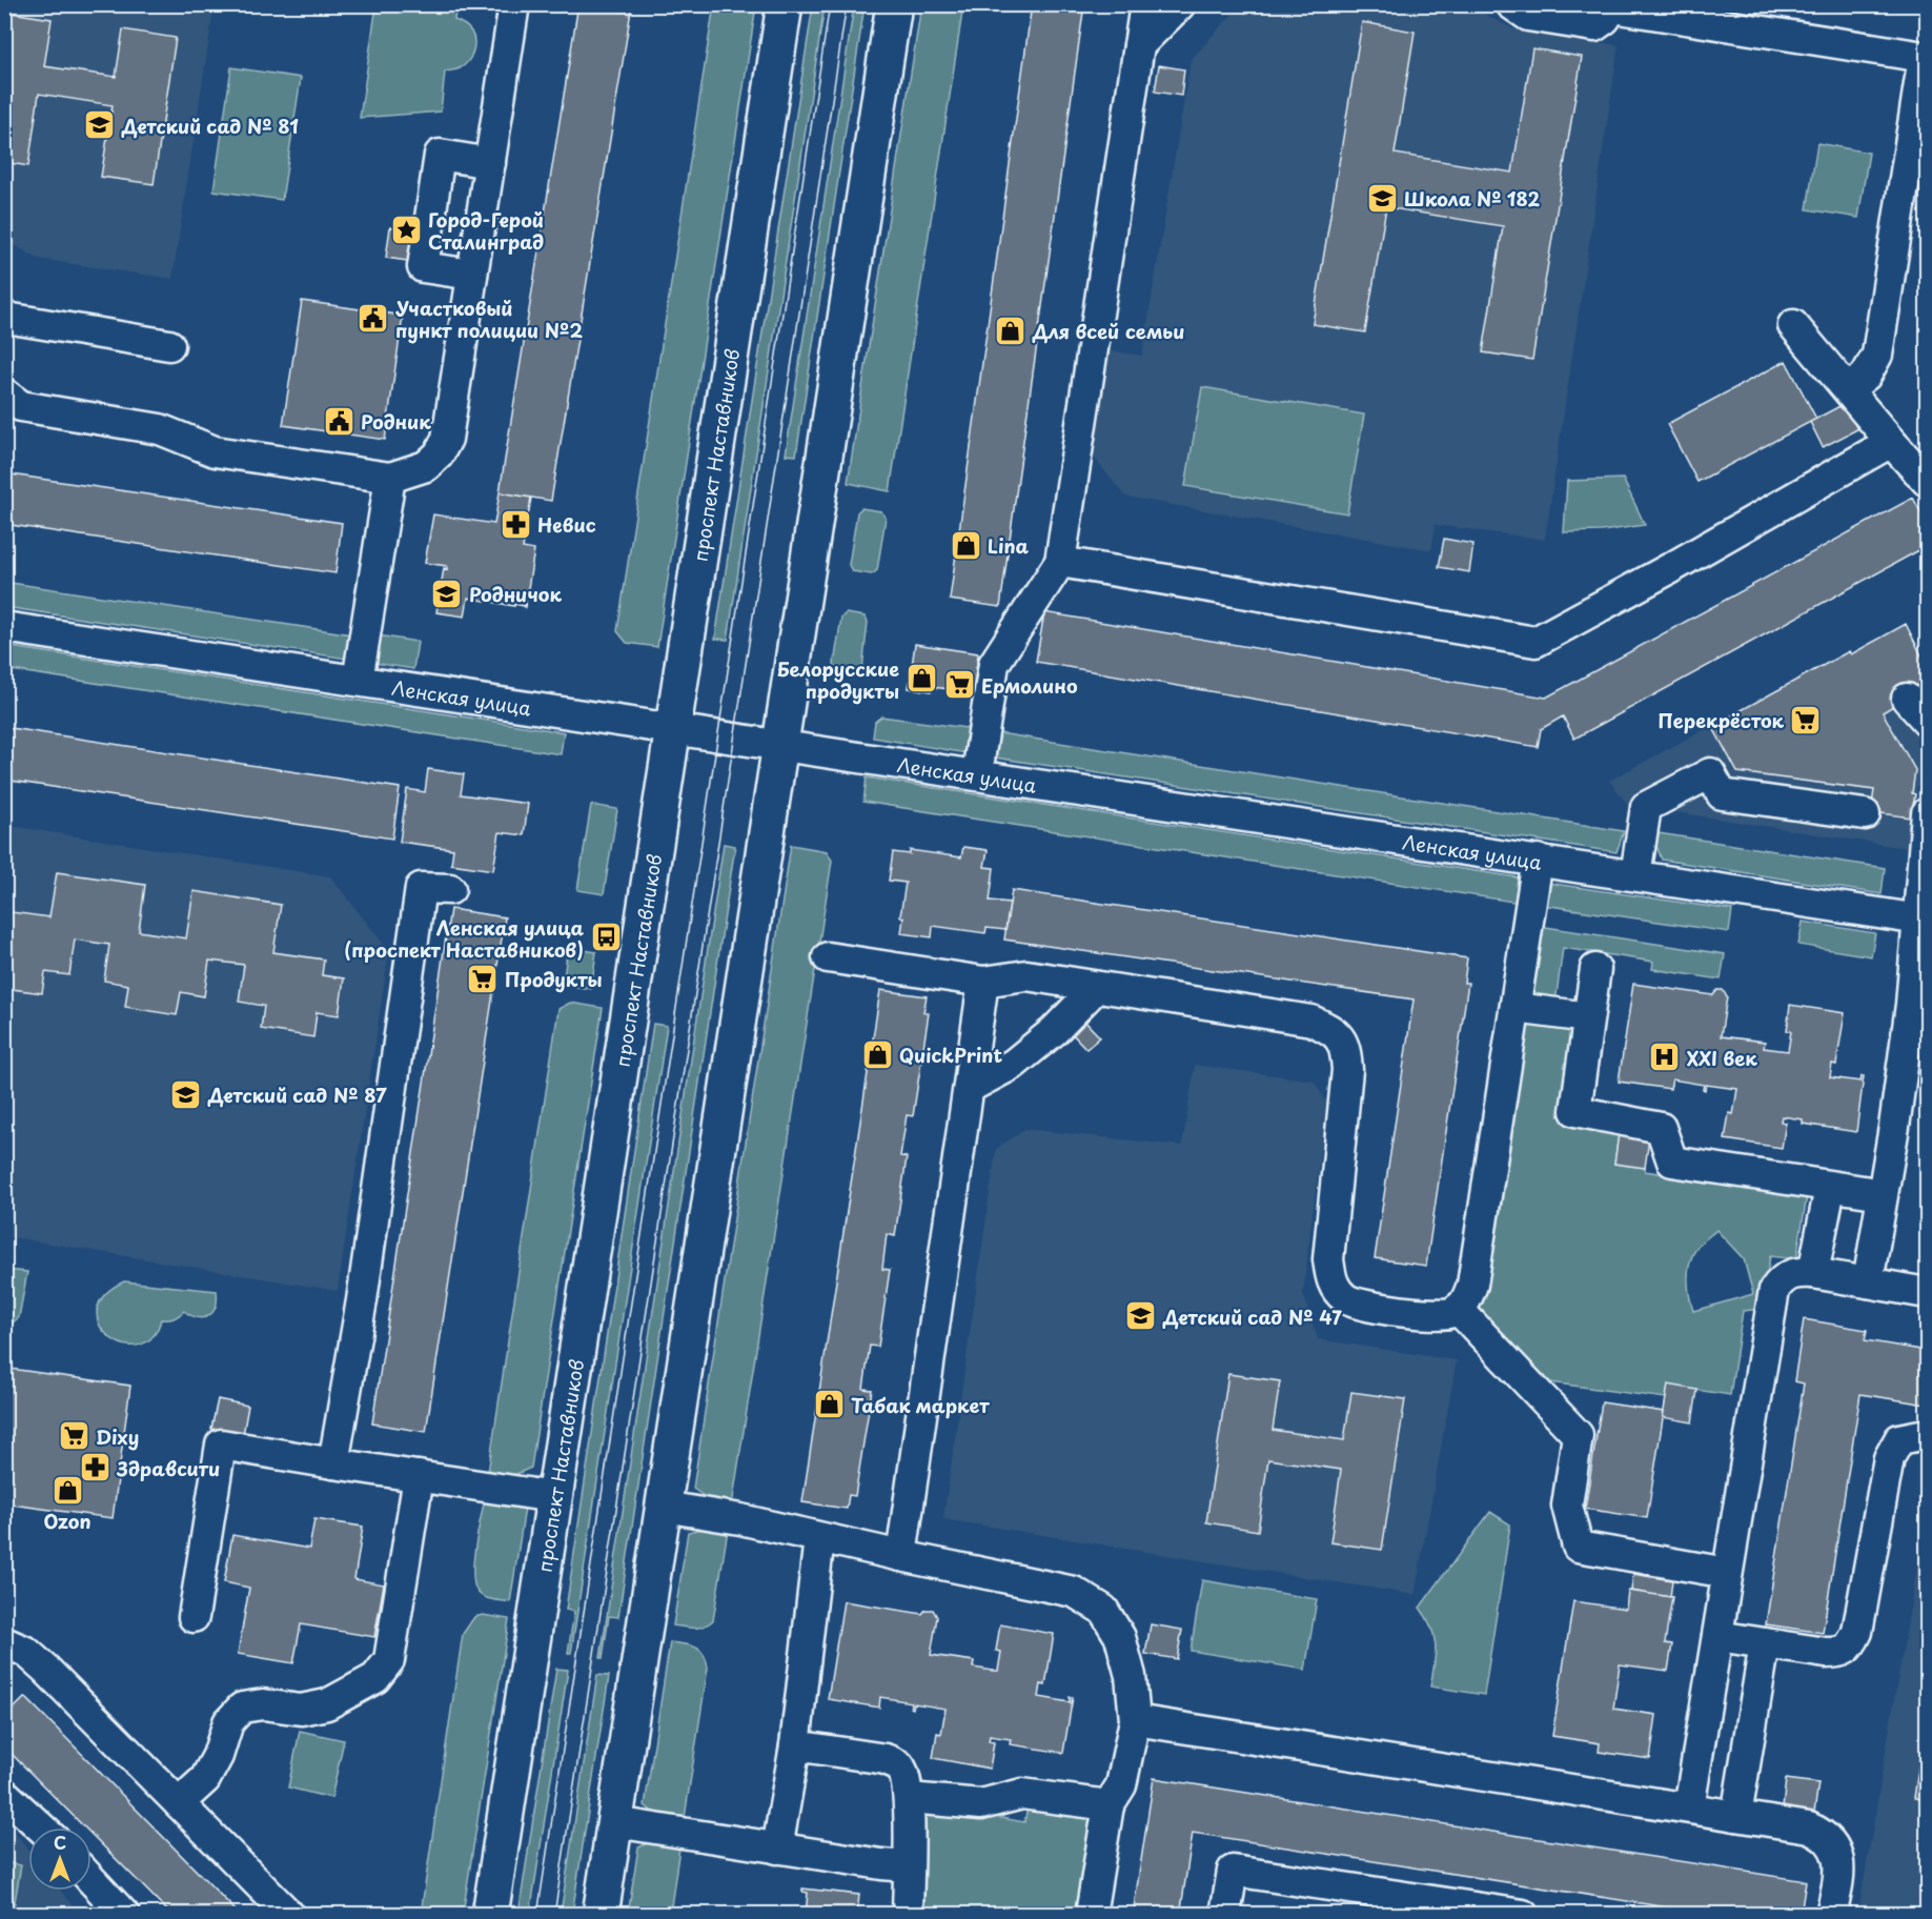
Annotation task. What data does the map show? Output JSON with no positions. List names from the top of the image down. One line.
{"streets":{"main road":["проспект Наставников"],"street":["Ленская улица"]},"crossings":[["проспект Наставников","Ленская улица"]],"places":{"school or university":["Детский сад № 81","Школа № 182","Родничок","Детский сад № 87","Детский сад № 47"],"place":["Город-Герой Сталинград"],"public building":["Участковый пункт полиции №2","Родник"],"shop":["Для всей семьи","Lina","Белорусские продукты","QuickPrint","Табак маркет","Ozon"],"pharmacy":["Невис","Здравсити"],"supermarket":["Ермолино","Перекрёсток","Продукты","Dixy"],"bus stop":["Ленская улица (проспект Наставников)"],"hospital":["XXI век"]},"north":"top"}
